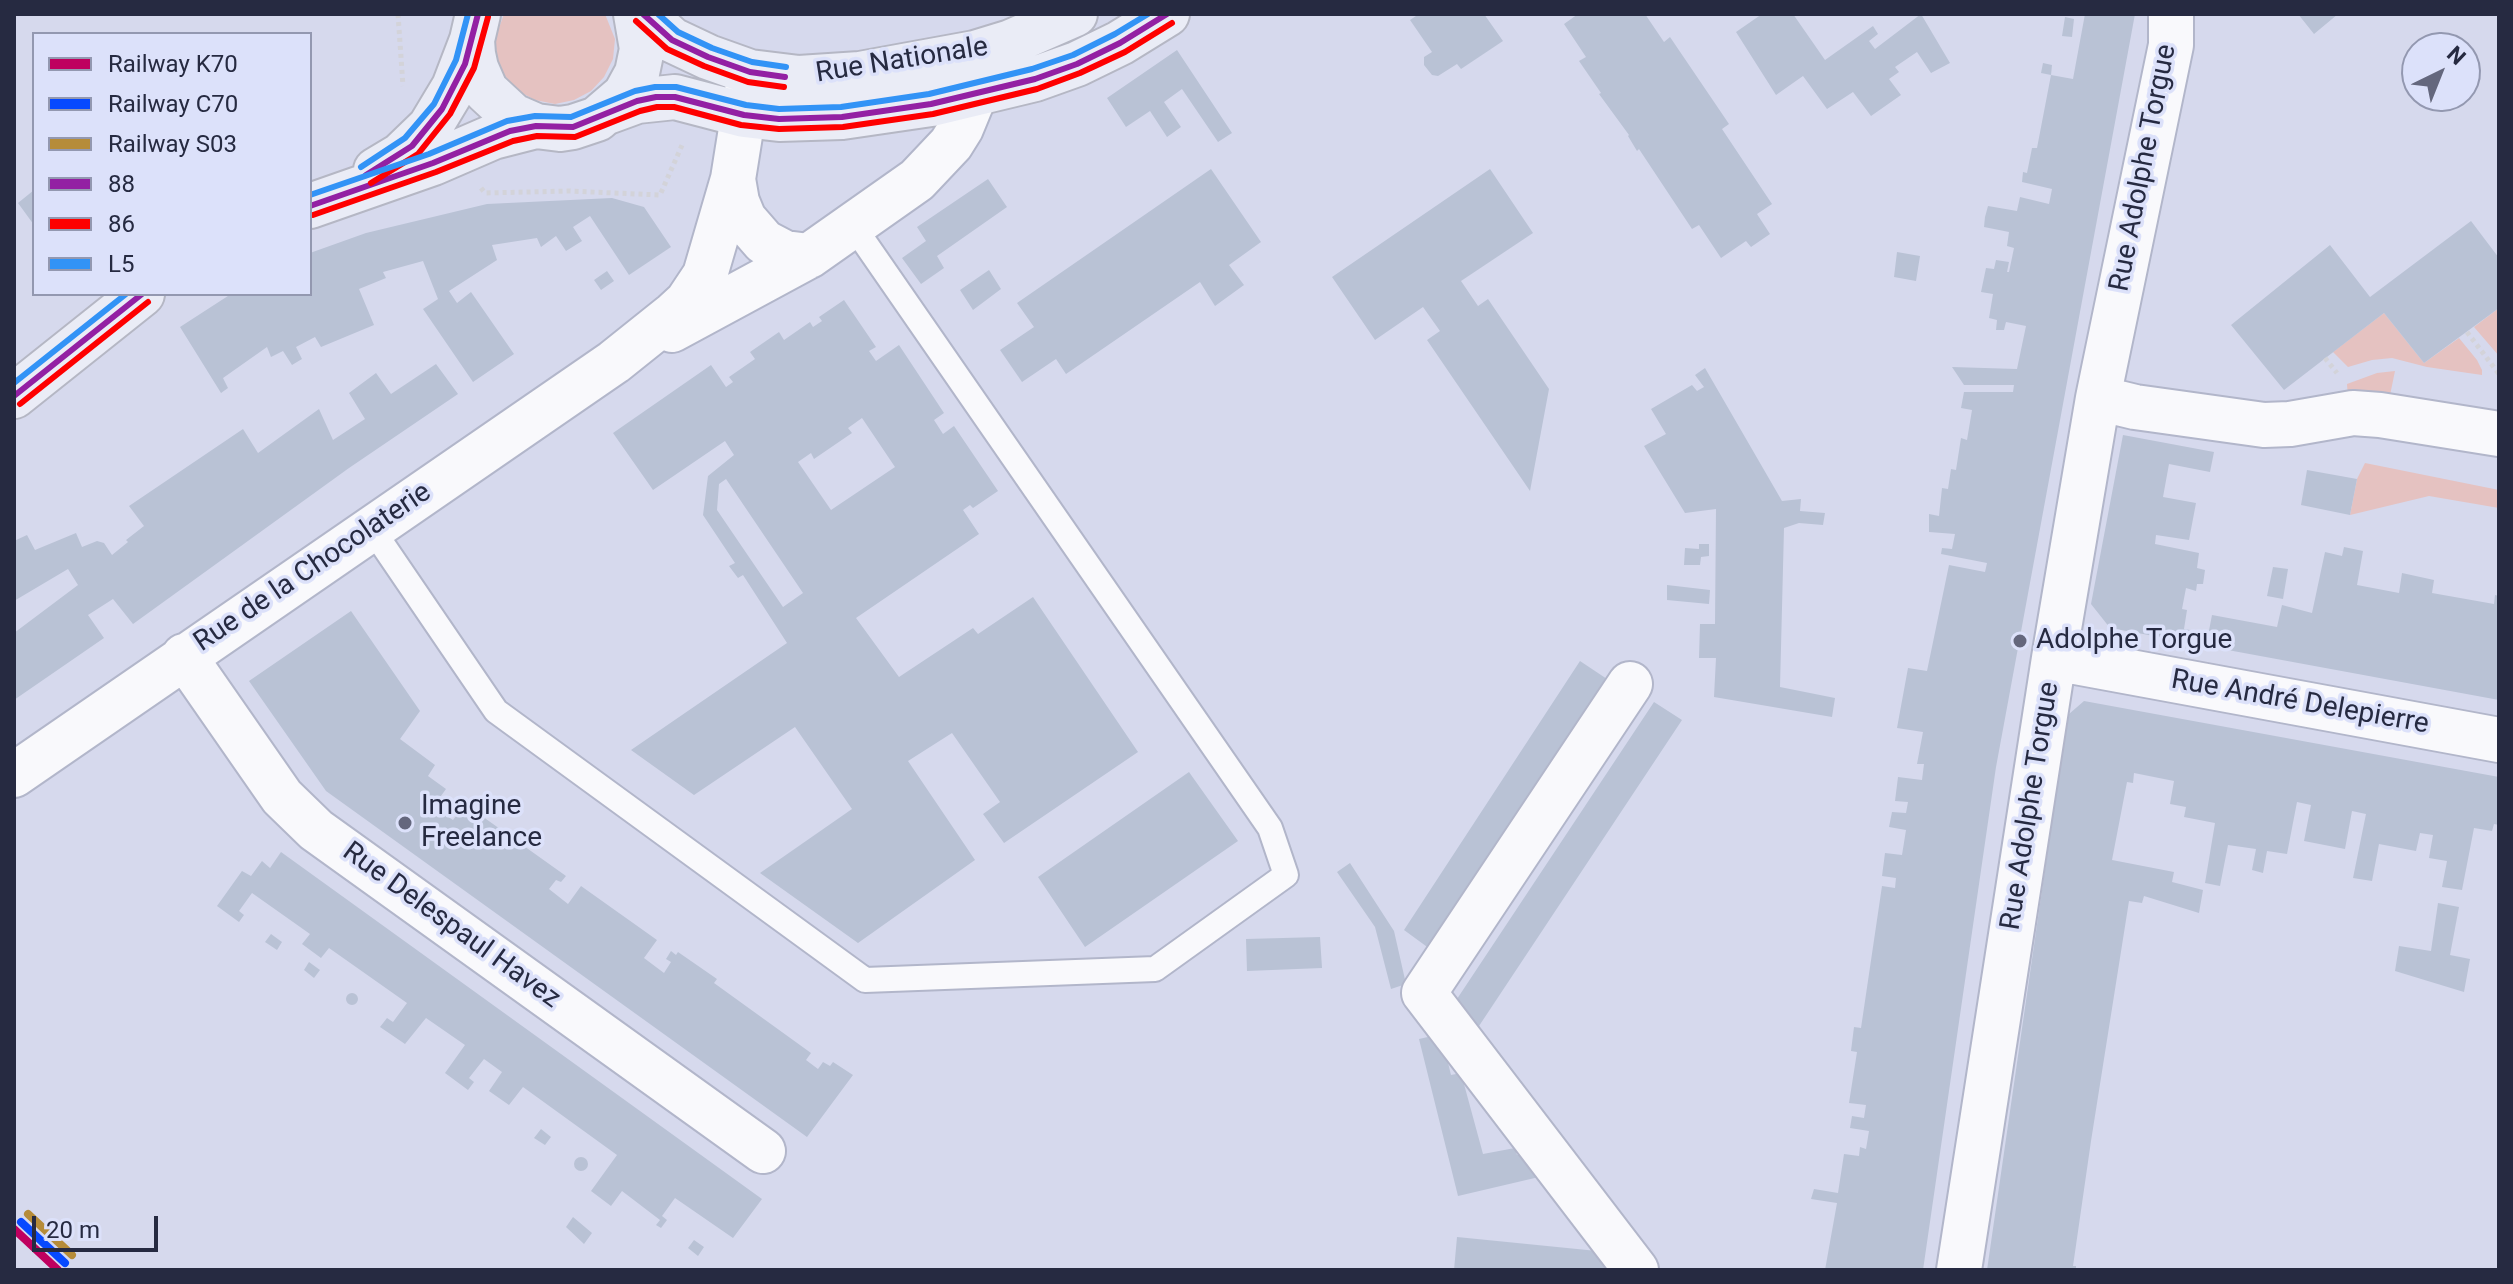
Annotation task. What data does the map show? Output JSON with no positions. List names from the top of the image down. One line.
{"streets":{"main road":["Rue Nationale"],"street":["Rue Adolphe Torgue","Rue de la Chocolaterie","Rue André Delepierre","Rue Delespaul Havez"]},"crossings":[["Rue Nationale","Rue de la Chocolaterie"],["Rue Adolphe Torgue","Rue André Delepierre"],["Rue de la Chocolaterie","Rue Delespaul Havez"]],"places":["Adolphe Torgue","Imagine Freelance"],"lines":["transit line 88","transit line L5","transit line 86","rail line S03","rail line C70","rail line K70"],"legend":["Railway K70","Railway C70","Railway S03","88","86","L5"],"scale_bar":"20 m","north":"top right"}
